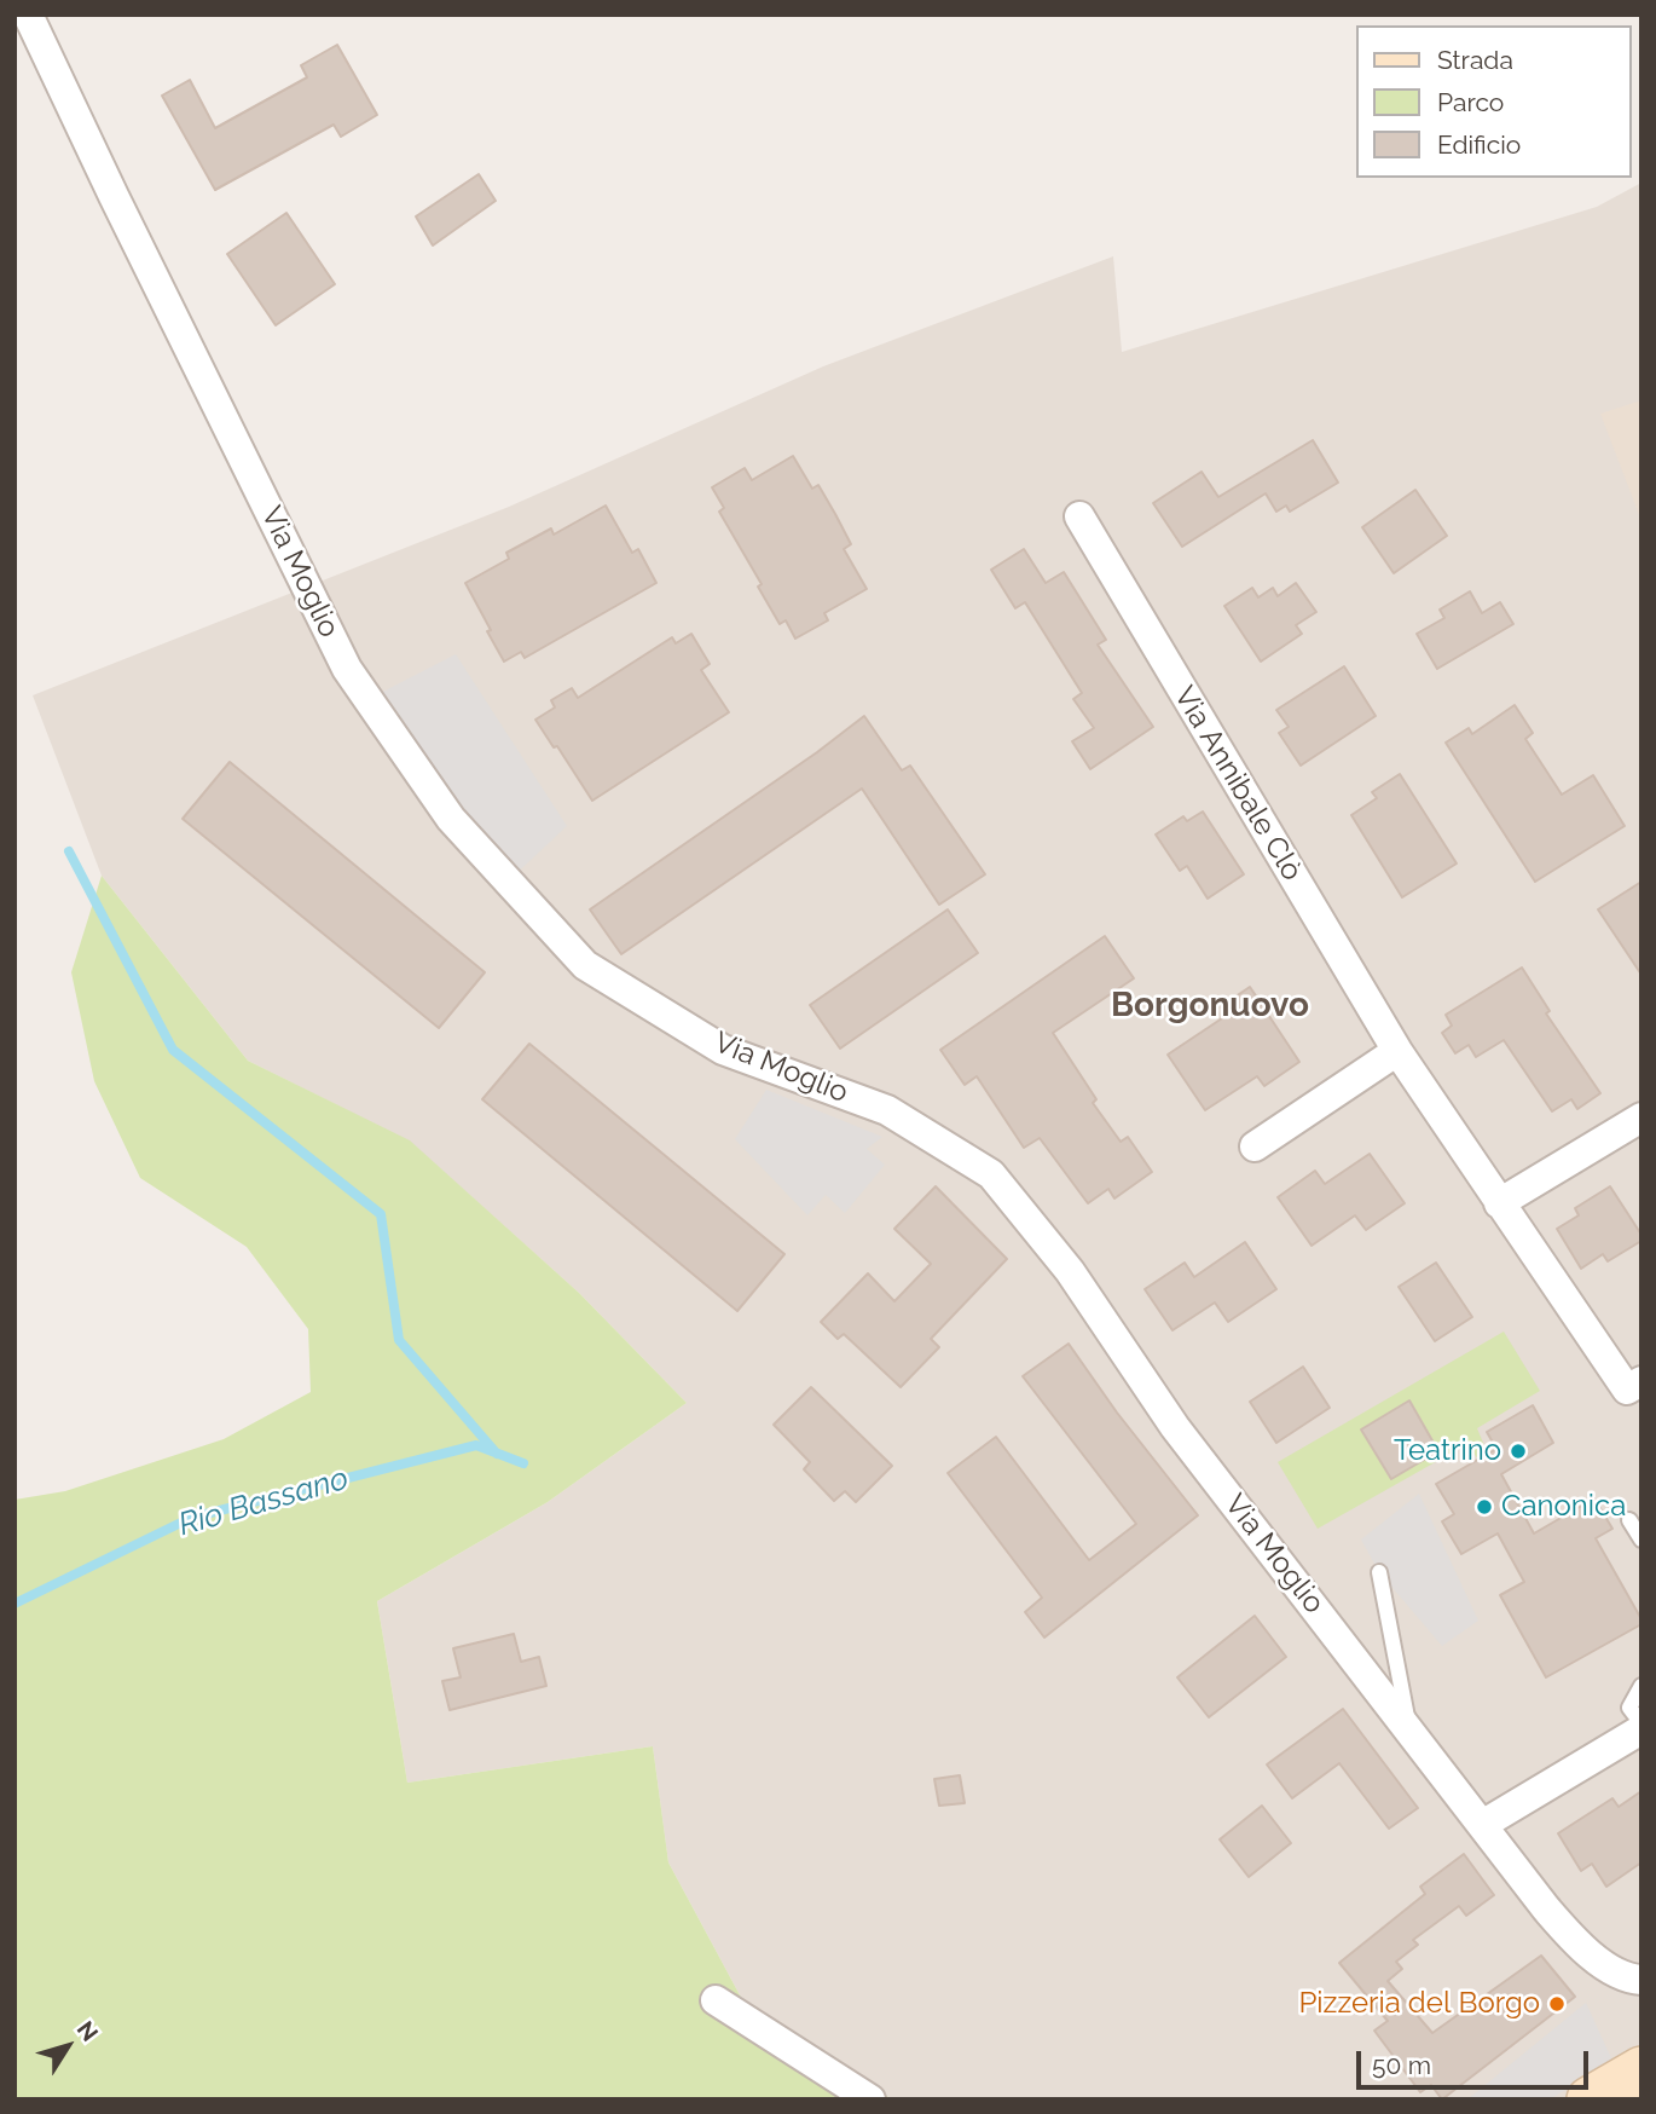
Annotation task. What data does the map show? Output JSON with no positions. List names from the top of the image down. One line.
{"streets":{"street":["Via Moglio","Via Annibale Clò"]},"districts":["Borgonuovo"],"water":["Rio Bassano"],"places":["Teatrino","Canonica","Pizzeria del Borgo"],"legend":["Strada","Parco","Edificio"],"scale_bar":"50 m","north":"top right"}
